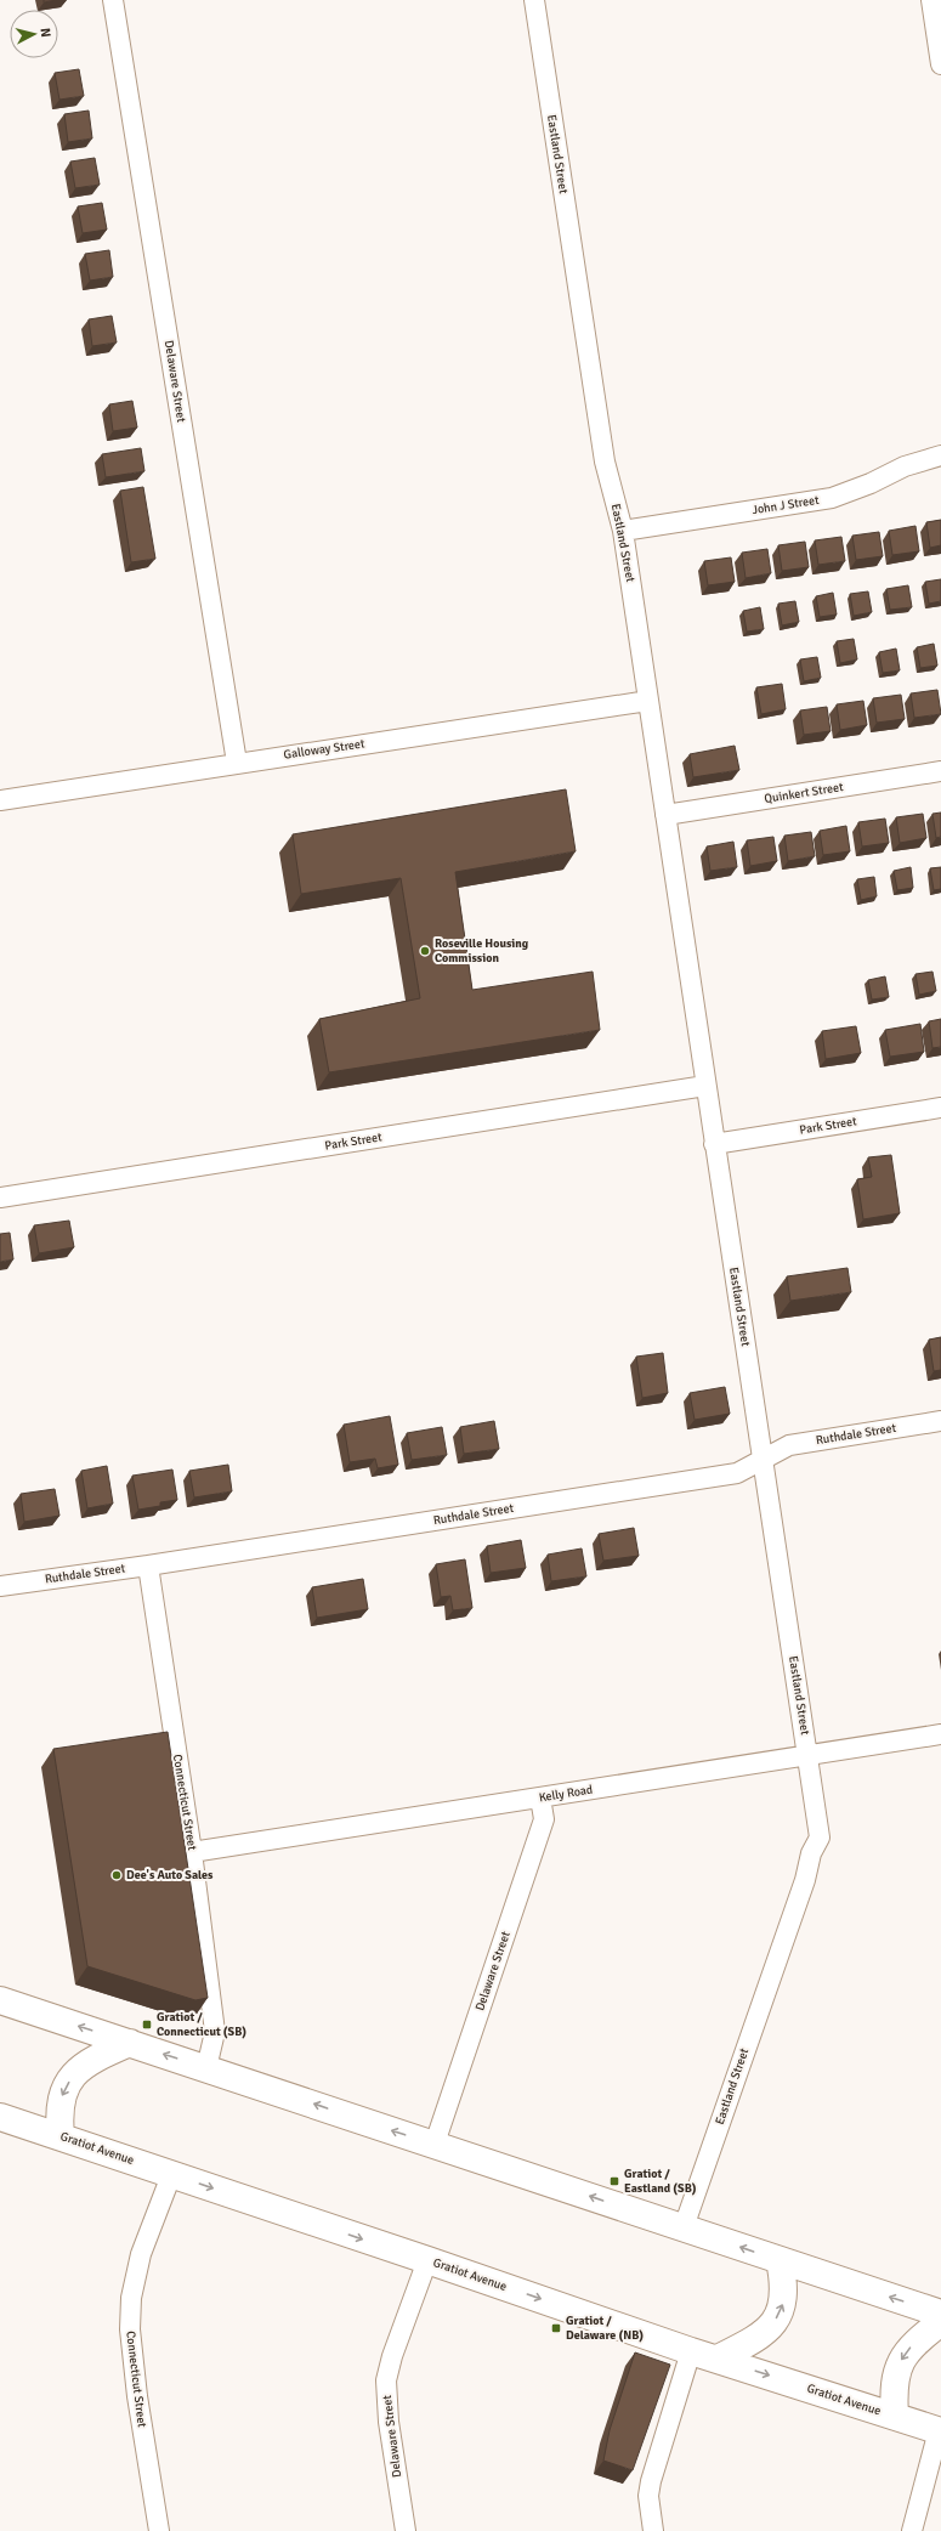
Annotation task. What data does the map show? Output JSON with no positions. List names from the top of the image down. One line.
{"streets":{"main road":["Gratiot Avenue"],"street":["Eastland Street","Delaware Street","John J Street","Galloway Street","Quinkert Street","Park Street","Ruthdale Street","Kelly Road","Connecticut Street"]},"crossings":[["Eastland Street","John J Street"],["Eastland Street","Galloway Street"],["Eastland Street","Quinkert Street"],["Eastland Street","Park Street"],["Eastland Street","Ruthdale Street"],["Eastland Street","Kelly Road"],["Delaware Street","Galloway Street"],["Delaware Street","Kelly Road"],["Delaware Street","Gratiot Avenue"],["Ruthdale Street","Connecticut Street"],["Kelly Road","Connecticut Street"],["Connecticut Street","Gratiot Avenue"]],"places":{"other":["Roseville Housing Commission","Dee's Auto Sales"],"transit":["Gratiot / Connecticut (SB)","Gratiot / Eastland (SB)","Gratiot / Delaware (NB)"]},"north":"right"}
